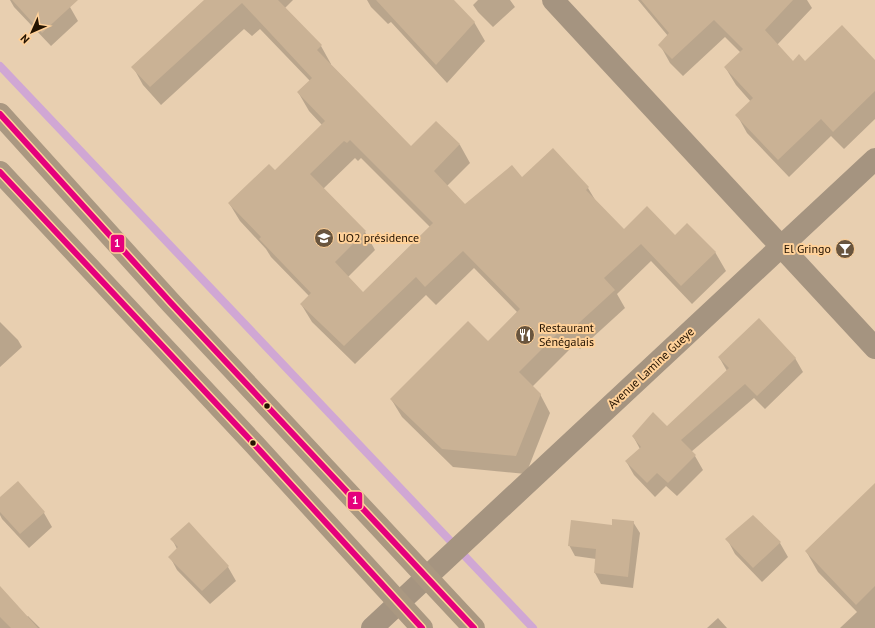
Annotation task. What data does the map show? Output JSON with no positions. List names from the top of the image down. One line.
{"streets":{"street":["Avenue Lamine Gueye"]},"places":{"school or university":["UO2 présidence"],"bar":["El Gringo"],"restaurant":["Restaurant Sénégalais"]},"lines":["transit line 1"],"north":"bottom left"}
